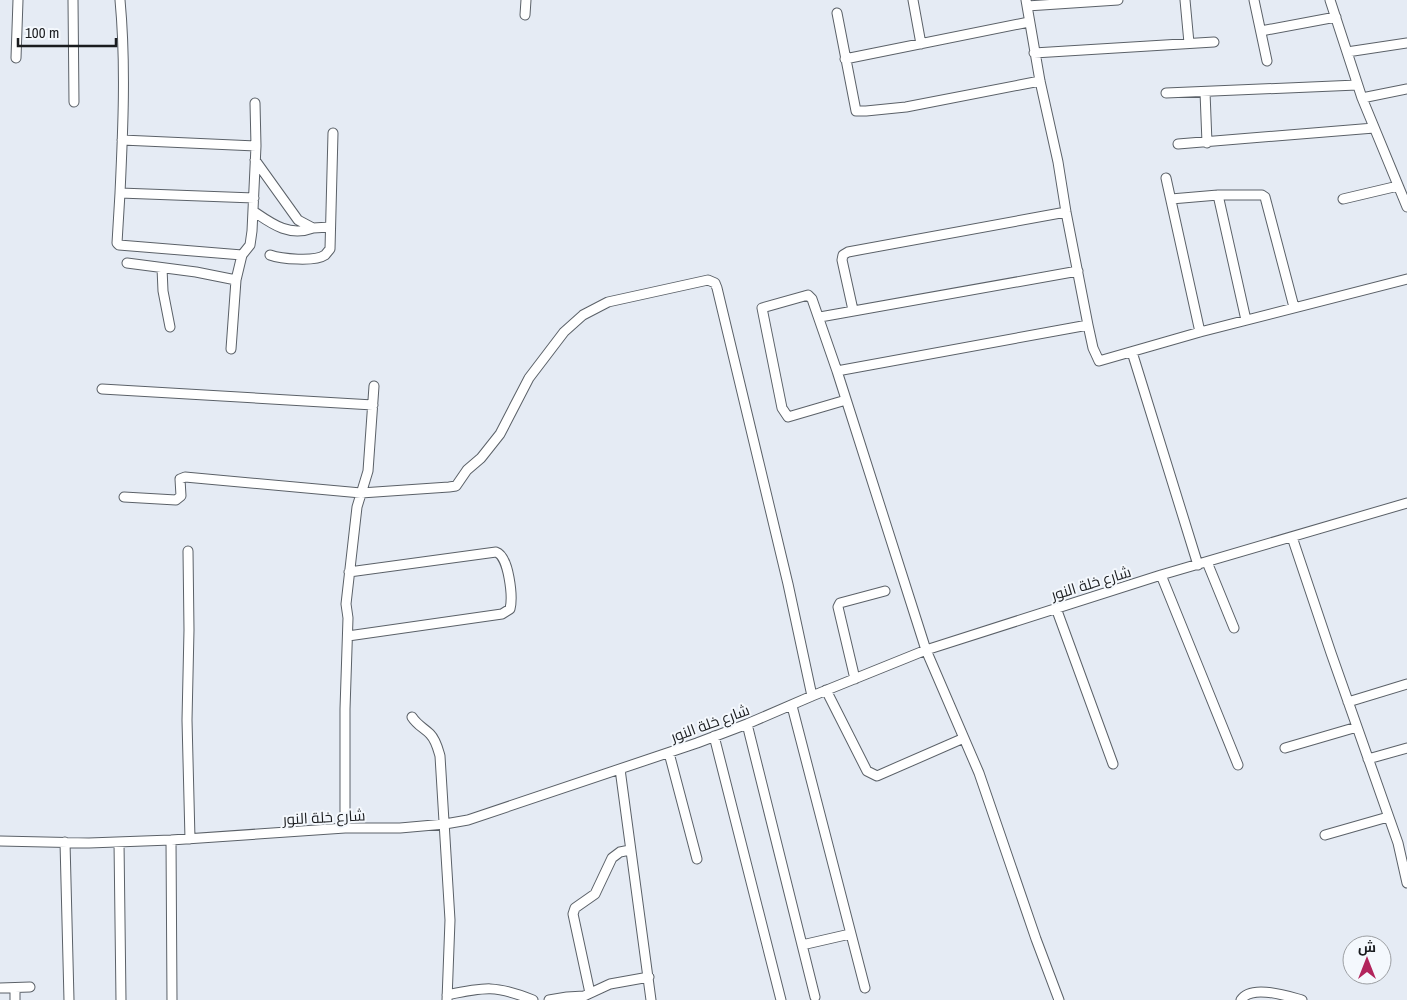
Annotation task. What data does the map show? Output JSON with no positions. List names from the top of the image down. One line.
{"streets":{"street":["شارع خلة النور"]},"scale_bar":"100 m","north":"top"}
